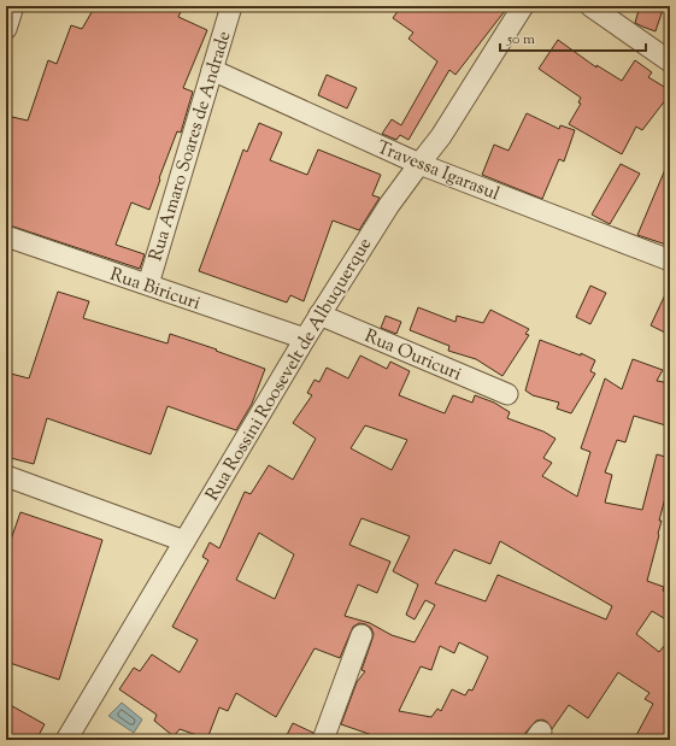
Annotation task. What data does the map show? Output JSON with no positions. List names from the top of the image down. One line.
{"streets":{"street":["Rua Amaro Soares de Andrade","Travessa Igarasul","Rua Biricuri","Rua Ouricuri","Rua Rossini Roosevelt de Albuquerque"]},"crossings":[["Rua Amaro Soares de Andrade","Travessa Igarasul"],["Rua Amaro Soares de Andrade","Rua Biricuri"],["Travessa Igarasul","Rua Rossini Roosevelt de Albuquerque"],["Rua Biricuri","Rua Rossini Roosevelt de Albuquerque"],["Rua Ouricuri","Rua Rossini Roosevelt de Albuquerque"]],"scale_bar":"50 m"}
